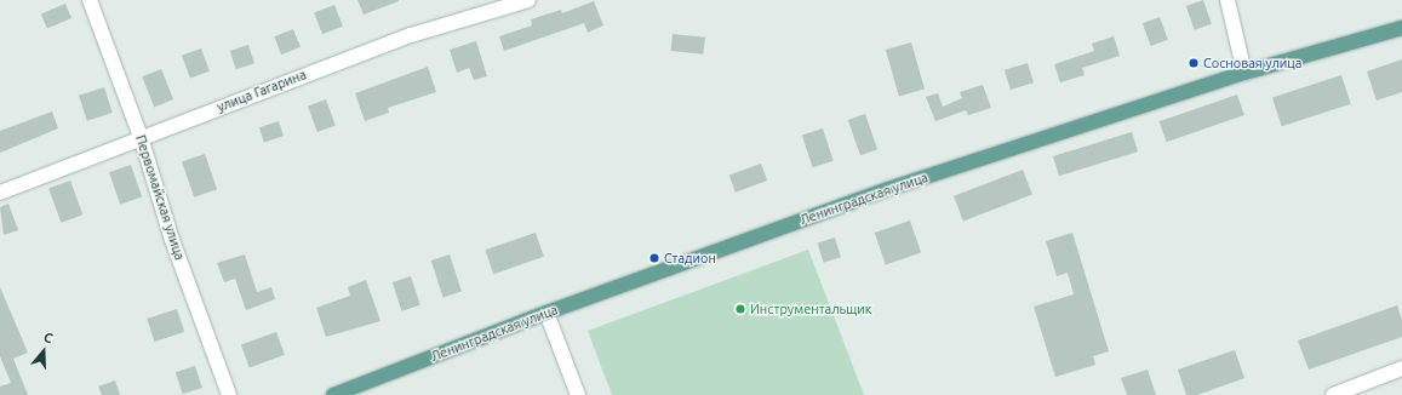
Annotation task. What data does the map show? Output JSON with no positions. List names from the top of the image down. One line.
{"streets":{"main road":["Ленинградская улица"],"street":["улица Гагарина","Первомайская улица"]},"crossings":[["улица Гагарина","Первомайская улица"]],"places":["Сосновая улица","Стадион","Инструментальщик"],"north":"top"}
